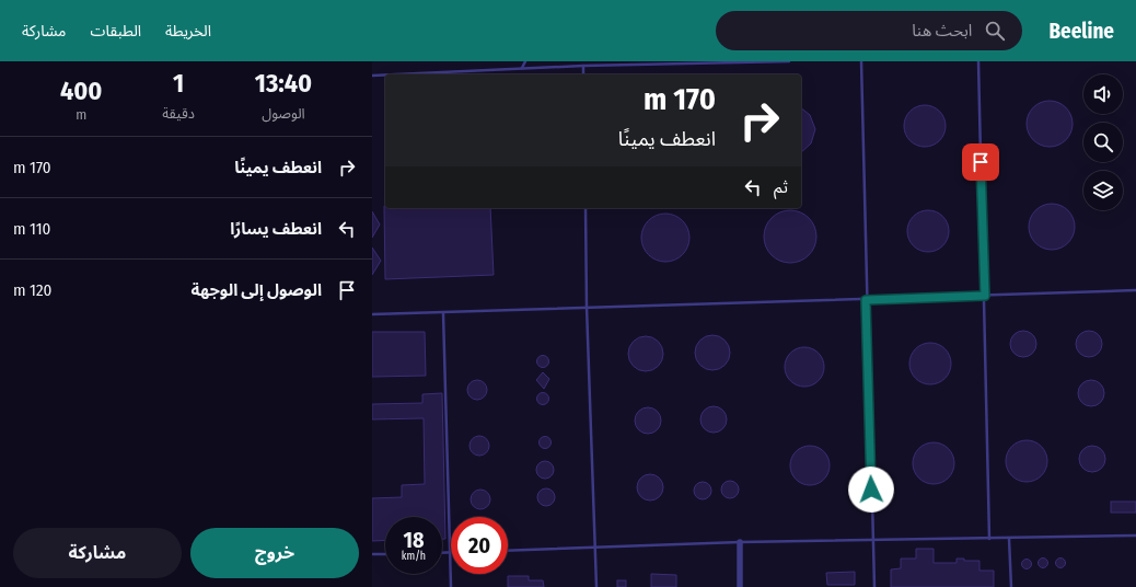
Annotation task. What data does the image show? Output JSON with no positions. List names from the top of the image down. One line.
{"page":{"header":"Beeline","search":"ابحث هنا","nav":["الخريطة","الطبقات","مشاركة"],"eta":["13:40","الوصول","1","دقيقة","400","m"],"turn":["170 m","انعطف يمينًا"],"list":[{"name":"انعطف يمينًا","value":"170 m"},{"name":"انعطف يسارًا","value":"110 m"},{"name":"الوصول إلى الوجهة","value":"120 m"}],"then":"ثم","speed":"18 km/h","limit":"20","buttons":["خروج","مشاركة"]}}
